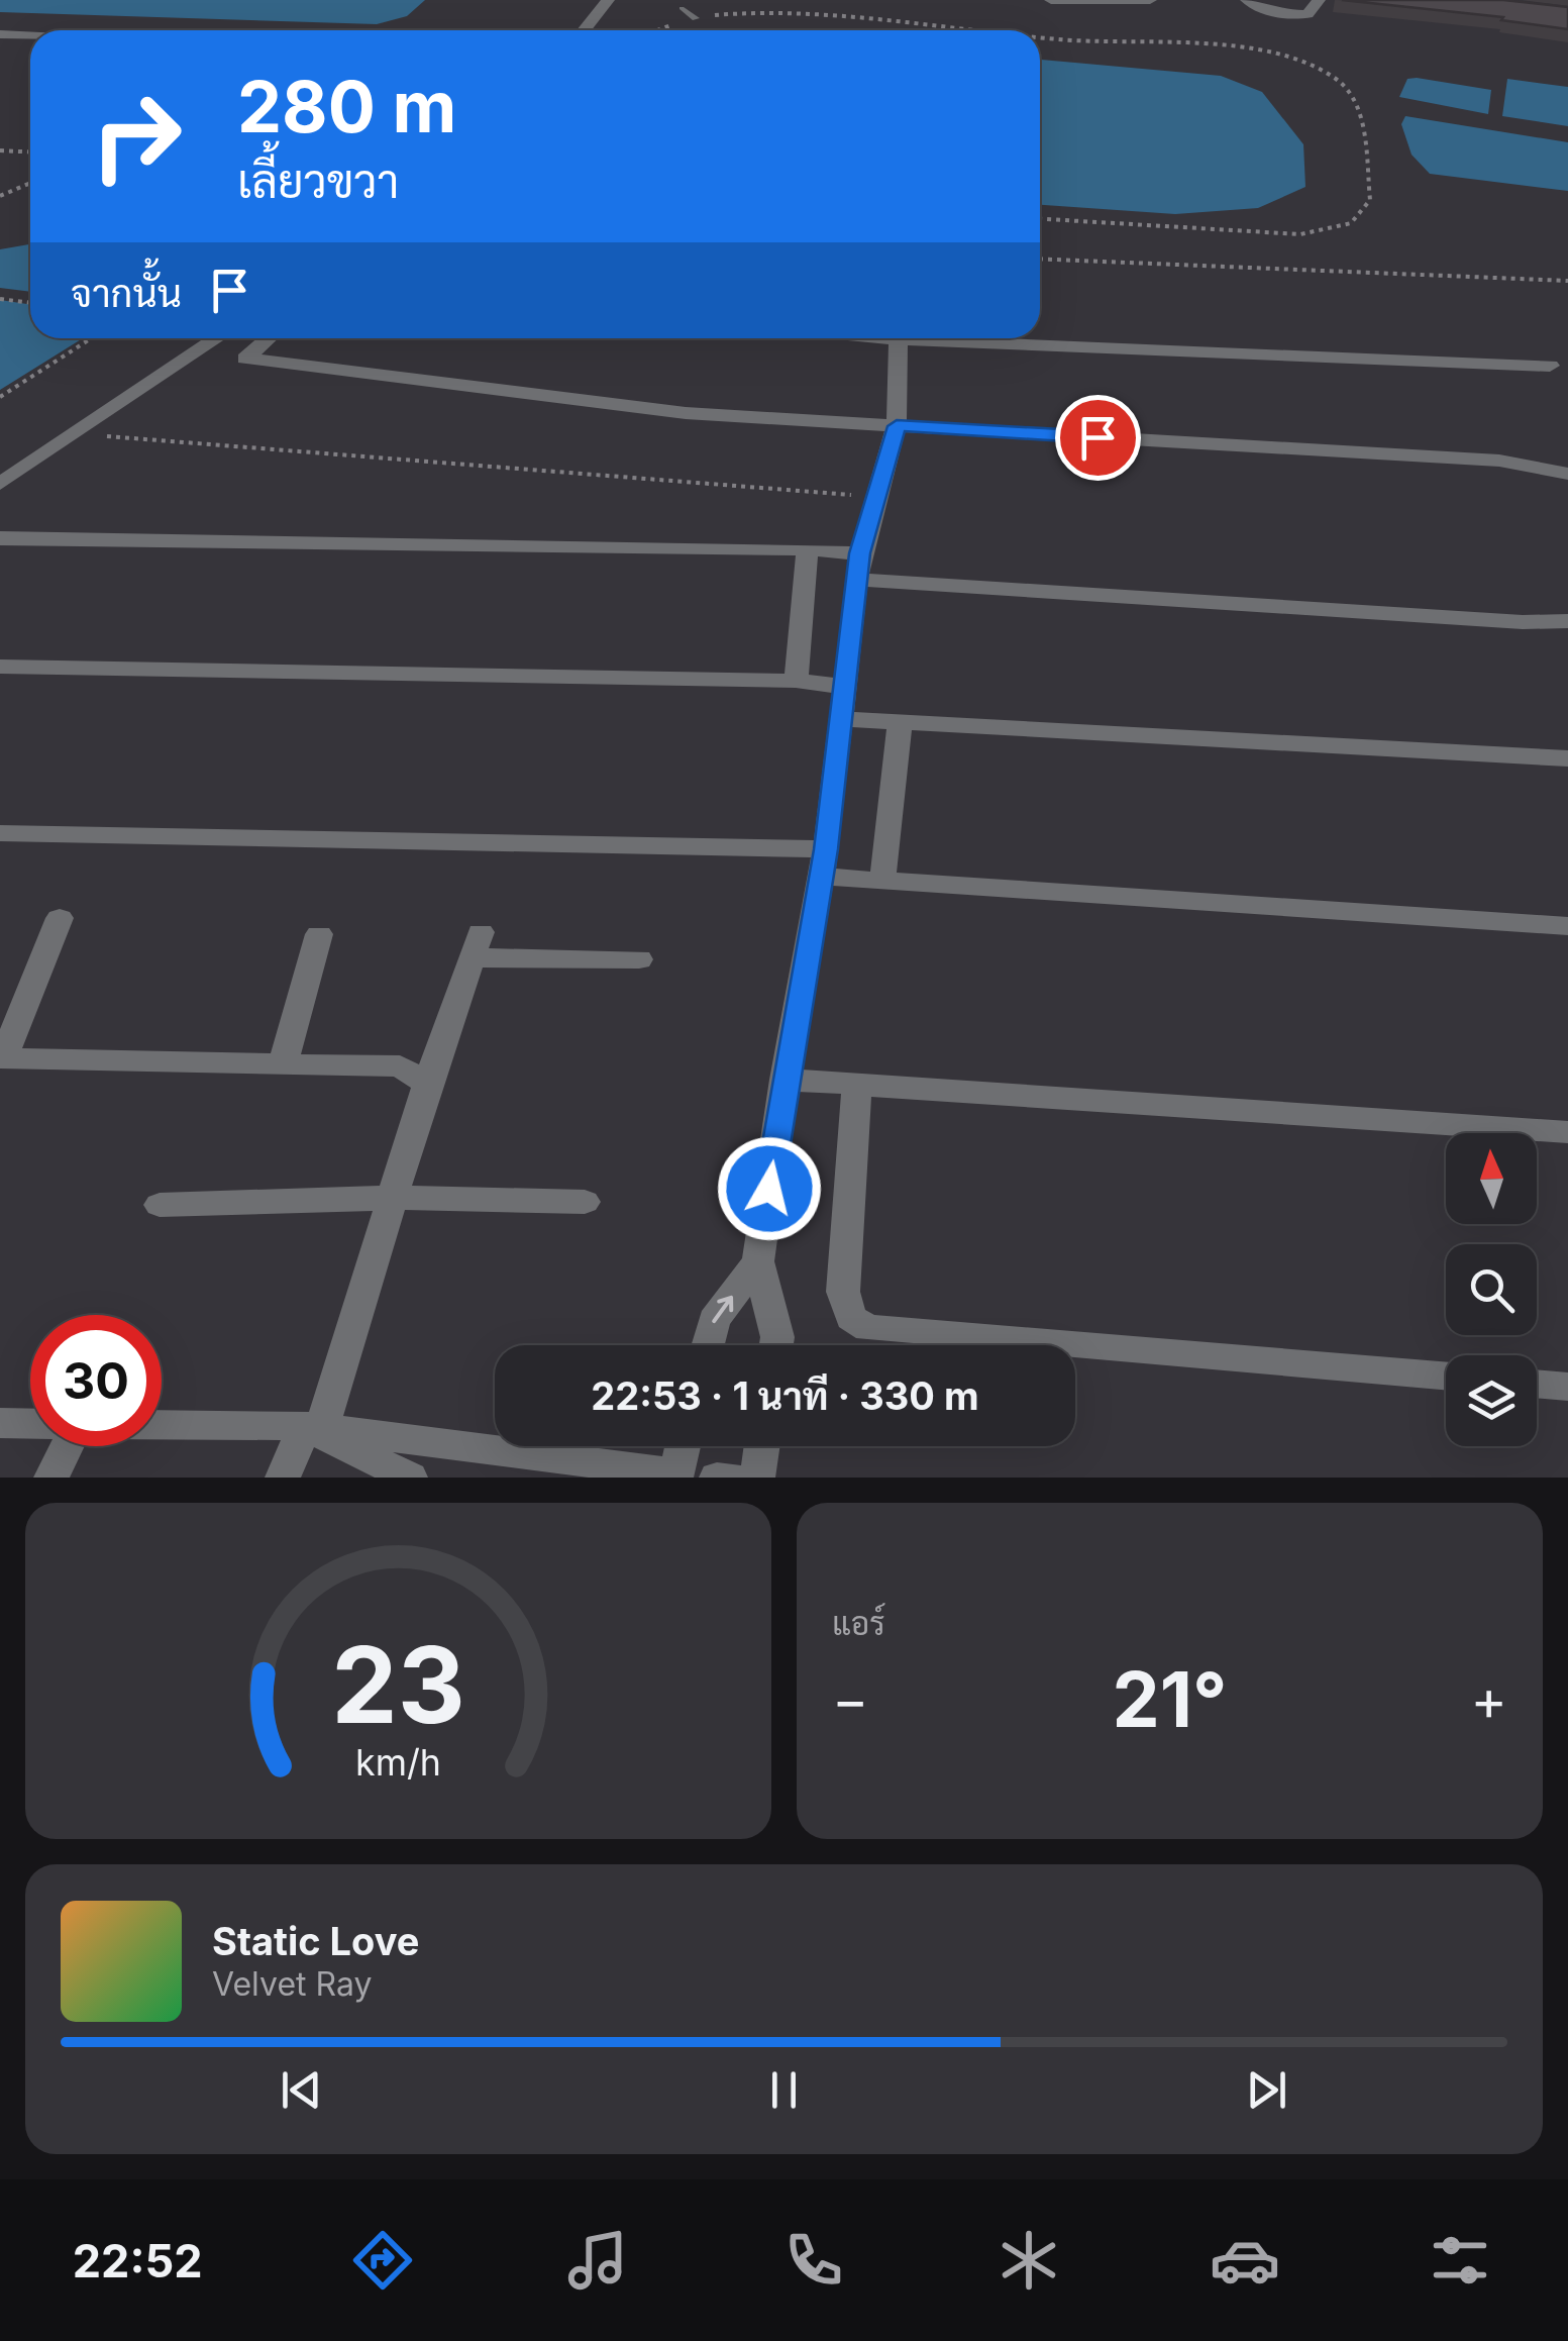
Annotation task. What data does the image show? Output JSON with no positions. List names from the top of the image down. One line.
{"north":"top","page":{"turn":["280 m","เลี้ยวขวา"],"then":"จากนั้น","limit":"30","trip":"22:53 · 1 นาที · 330 m","tile":"แอร์","heat":["−","21°","+"],"song":["Static Love","Velvet Ray"],"tabs":"22:52","gauge":["23","km/h"]}}
